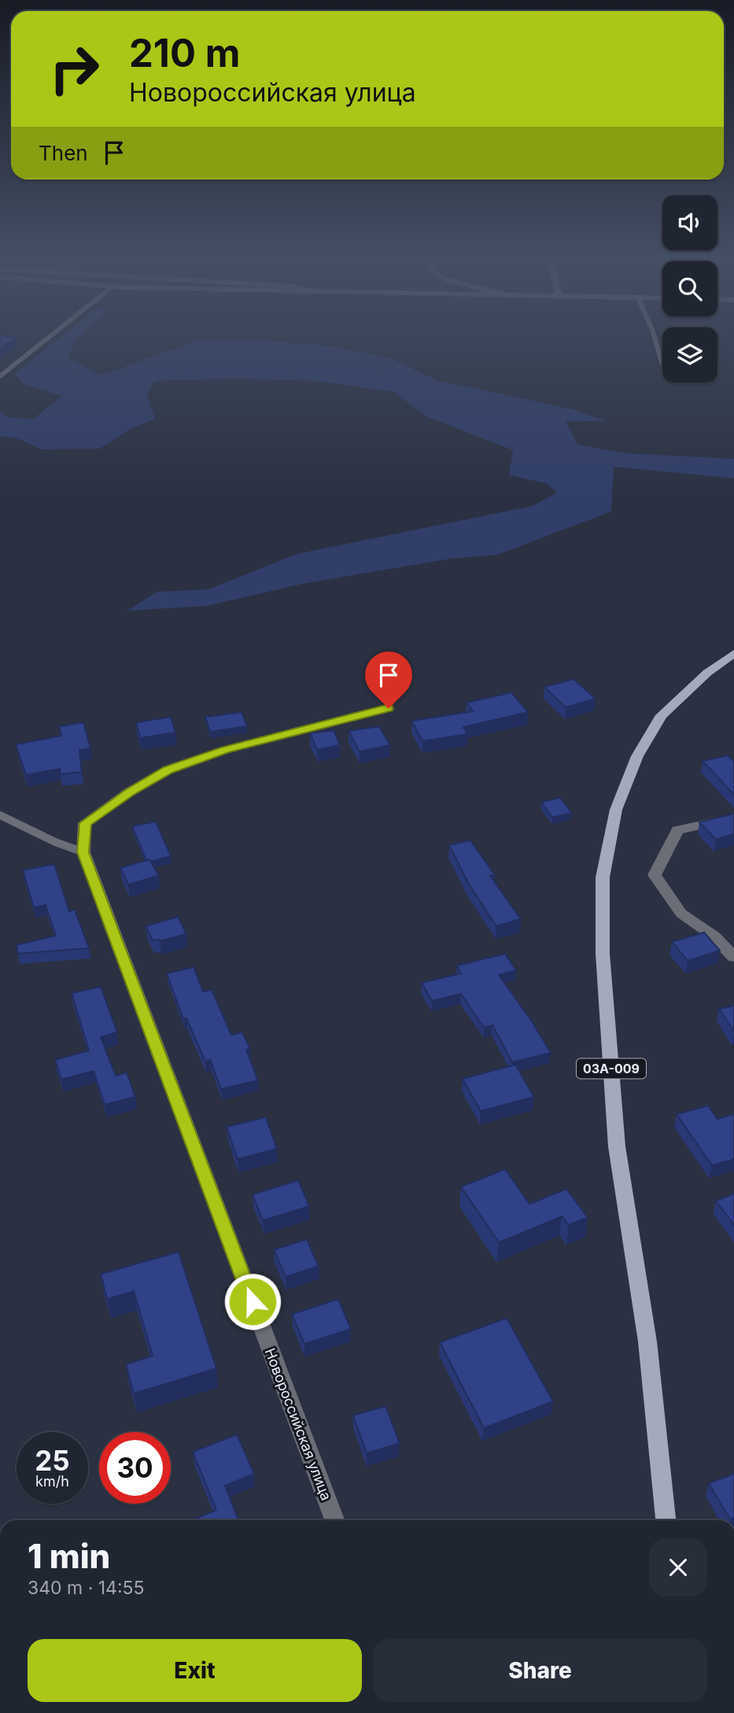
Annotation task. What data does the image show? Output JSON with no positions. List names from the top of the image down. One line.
{"streets":{"main road":["03А-009"],"street":["Новороссийская улица"]},"page":{"turn":["210 m","Новороссийская улица"],"then":"Then","speed":"25 km/h","limit":"30","heading":["1 min","340 m · 14:55"],"buttons":["Exit","Share"]}}
